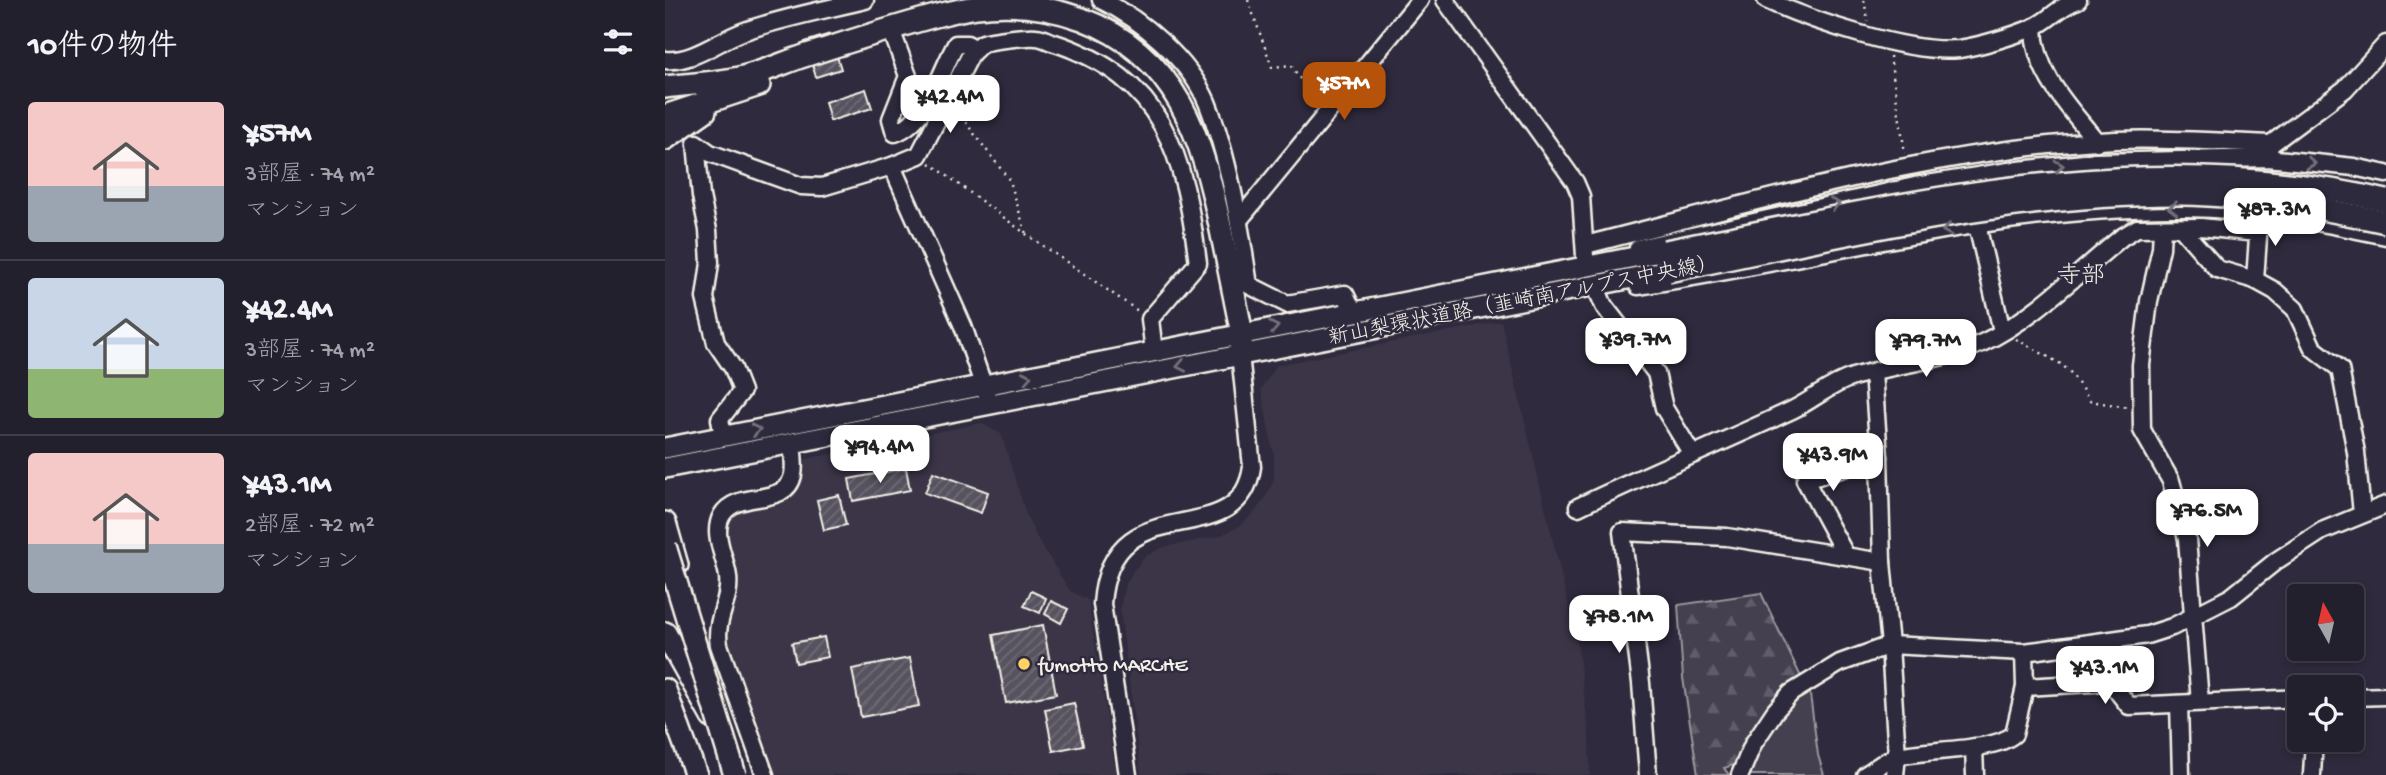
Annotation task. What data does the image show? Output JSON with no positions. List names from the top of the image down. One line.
{"streets":{"highway":["新山梨環状道路（韮崎南アルプス中央線）"]},"districts":["寺部"],"places":["fumotto MARCHE"],"north":"top","page":{"heading":"10件の物件","price":["¥57M","¥42.4M","¥87.3M","¥39.7M","¥79.7M","¥94.4M","¥43.9M","¥76.5M","¥78.1M","¥43.1M"],"list":[{"name":"¥57M","note":"3部屋 · 74 m² · マンション"},{"name":"¥42.4M","note":"3部屋 · 74 m² · マンション"},{"name":"¥43.1M","note":"2部屋 · 72 m² · マンション"}]}}
